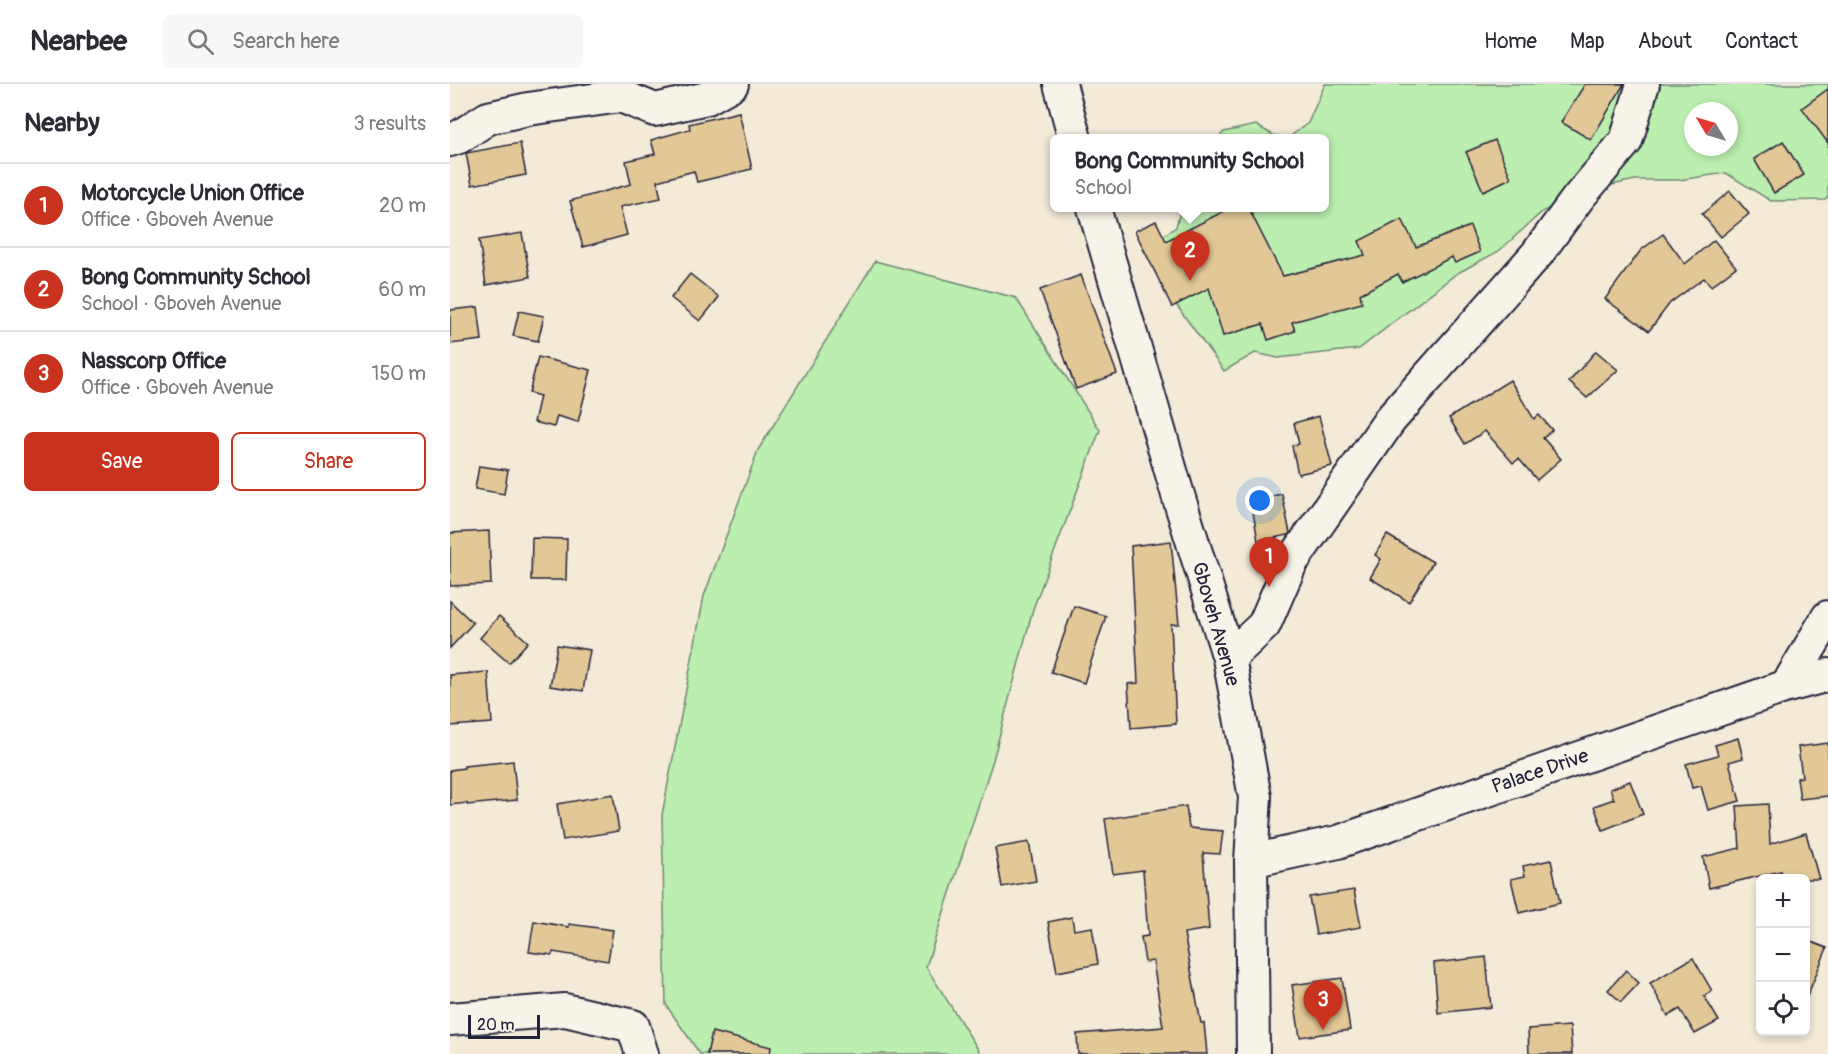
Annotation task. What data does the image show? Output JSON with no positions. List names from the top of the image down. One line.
{"streets":{"street":["Gboveh Avenue","Palace Drive"]},"crossings":[["Gboveh Avenue","Palace Drive"]],"scale_bar":"20 m","north":"top left","page":{"header":"Nearbee","search":"Search here","nav":["Home","Map","About","Contact"],"heading":["Nearby","3 results"],"popup":["Bong Community School","School"],"list":[{"mark":"1","name":"Motorcycle Union Office","note":"Office · Gboveh Avenue","value":"20 m"},{"mark":"2","name":"Bong Community School","note":"School · Gboveh Avenue","value":"60 m"},{"mark":"3","name":"Nasscorp Office","note":"Office · Gboveh Avenue","value":"150 m"}],"pins":["2","1","3"],"buttons":["Save","Share"],"map_buttons":["+","−"],"scale":"20 m"}}
